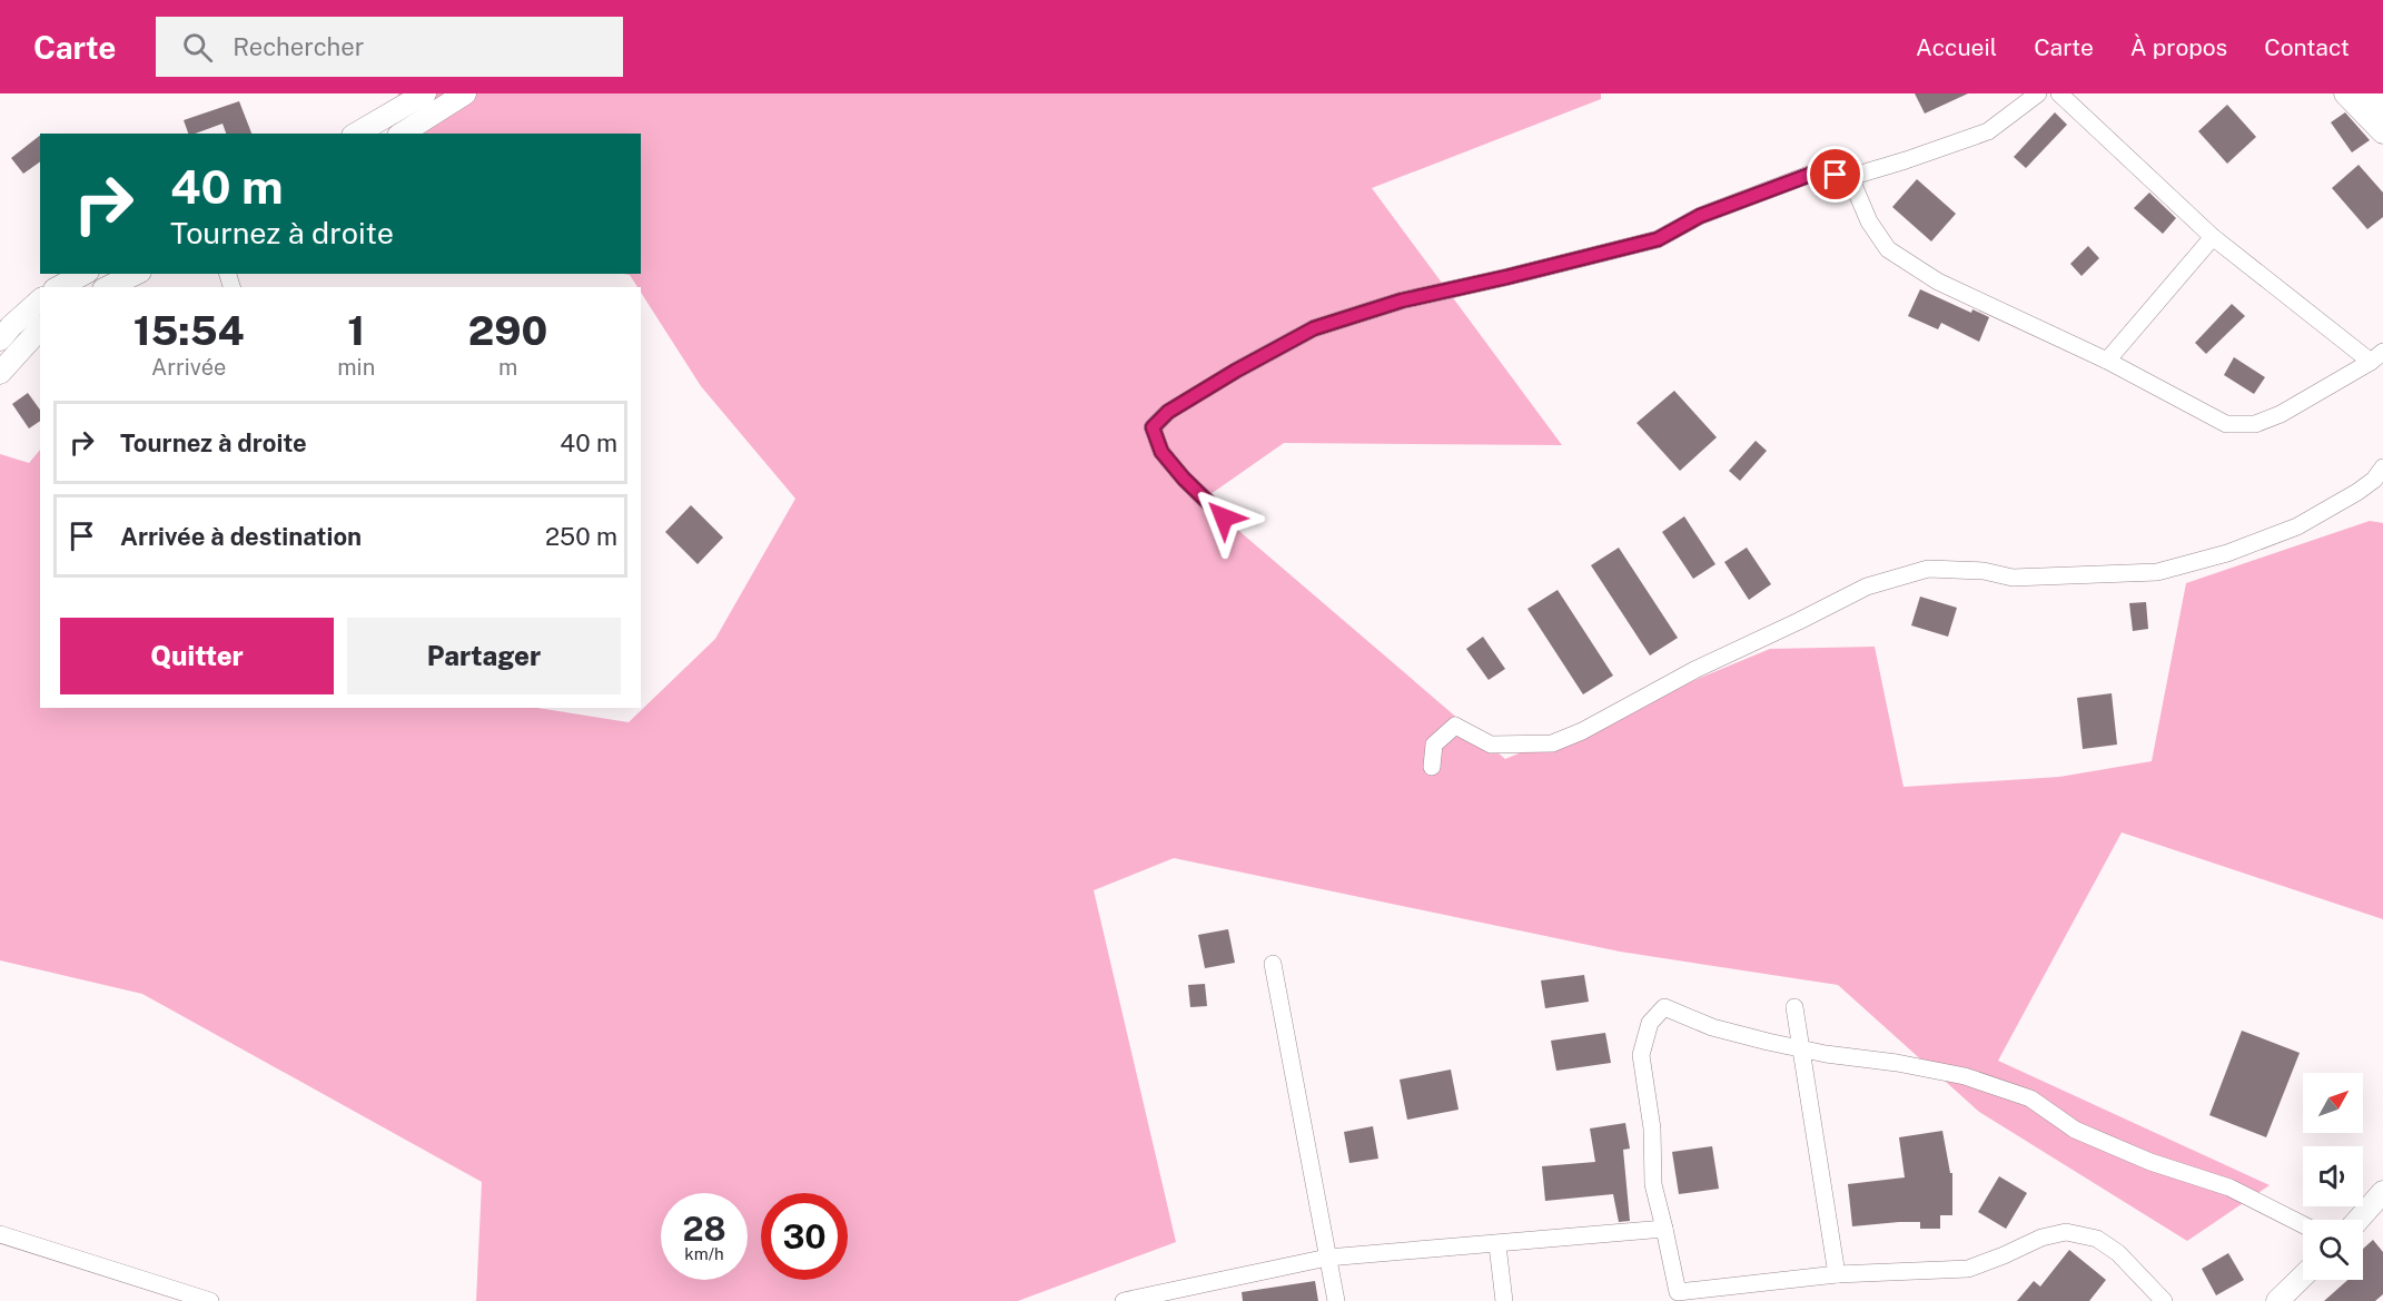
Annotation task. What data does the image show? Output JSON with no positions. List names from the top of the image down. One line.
{"north":"top right","page":{"header":"Carte","search":"Rechercher","nav":["Accueil","Carte","À propos","Contact"],"turn":["40 m","Tournez à droite"],"eta":["15:54","Arrivée","1","min","290","m"],"list":[{"name":"Tournez à droite","value":"40 m"},{"name":"Arrivée à destination","value":"250 m"}],"buttons":["Quitter","Partager"],"speed":"28 km/h","limit":"30"}}
